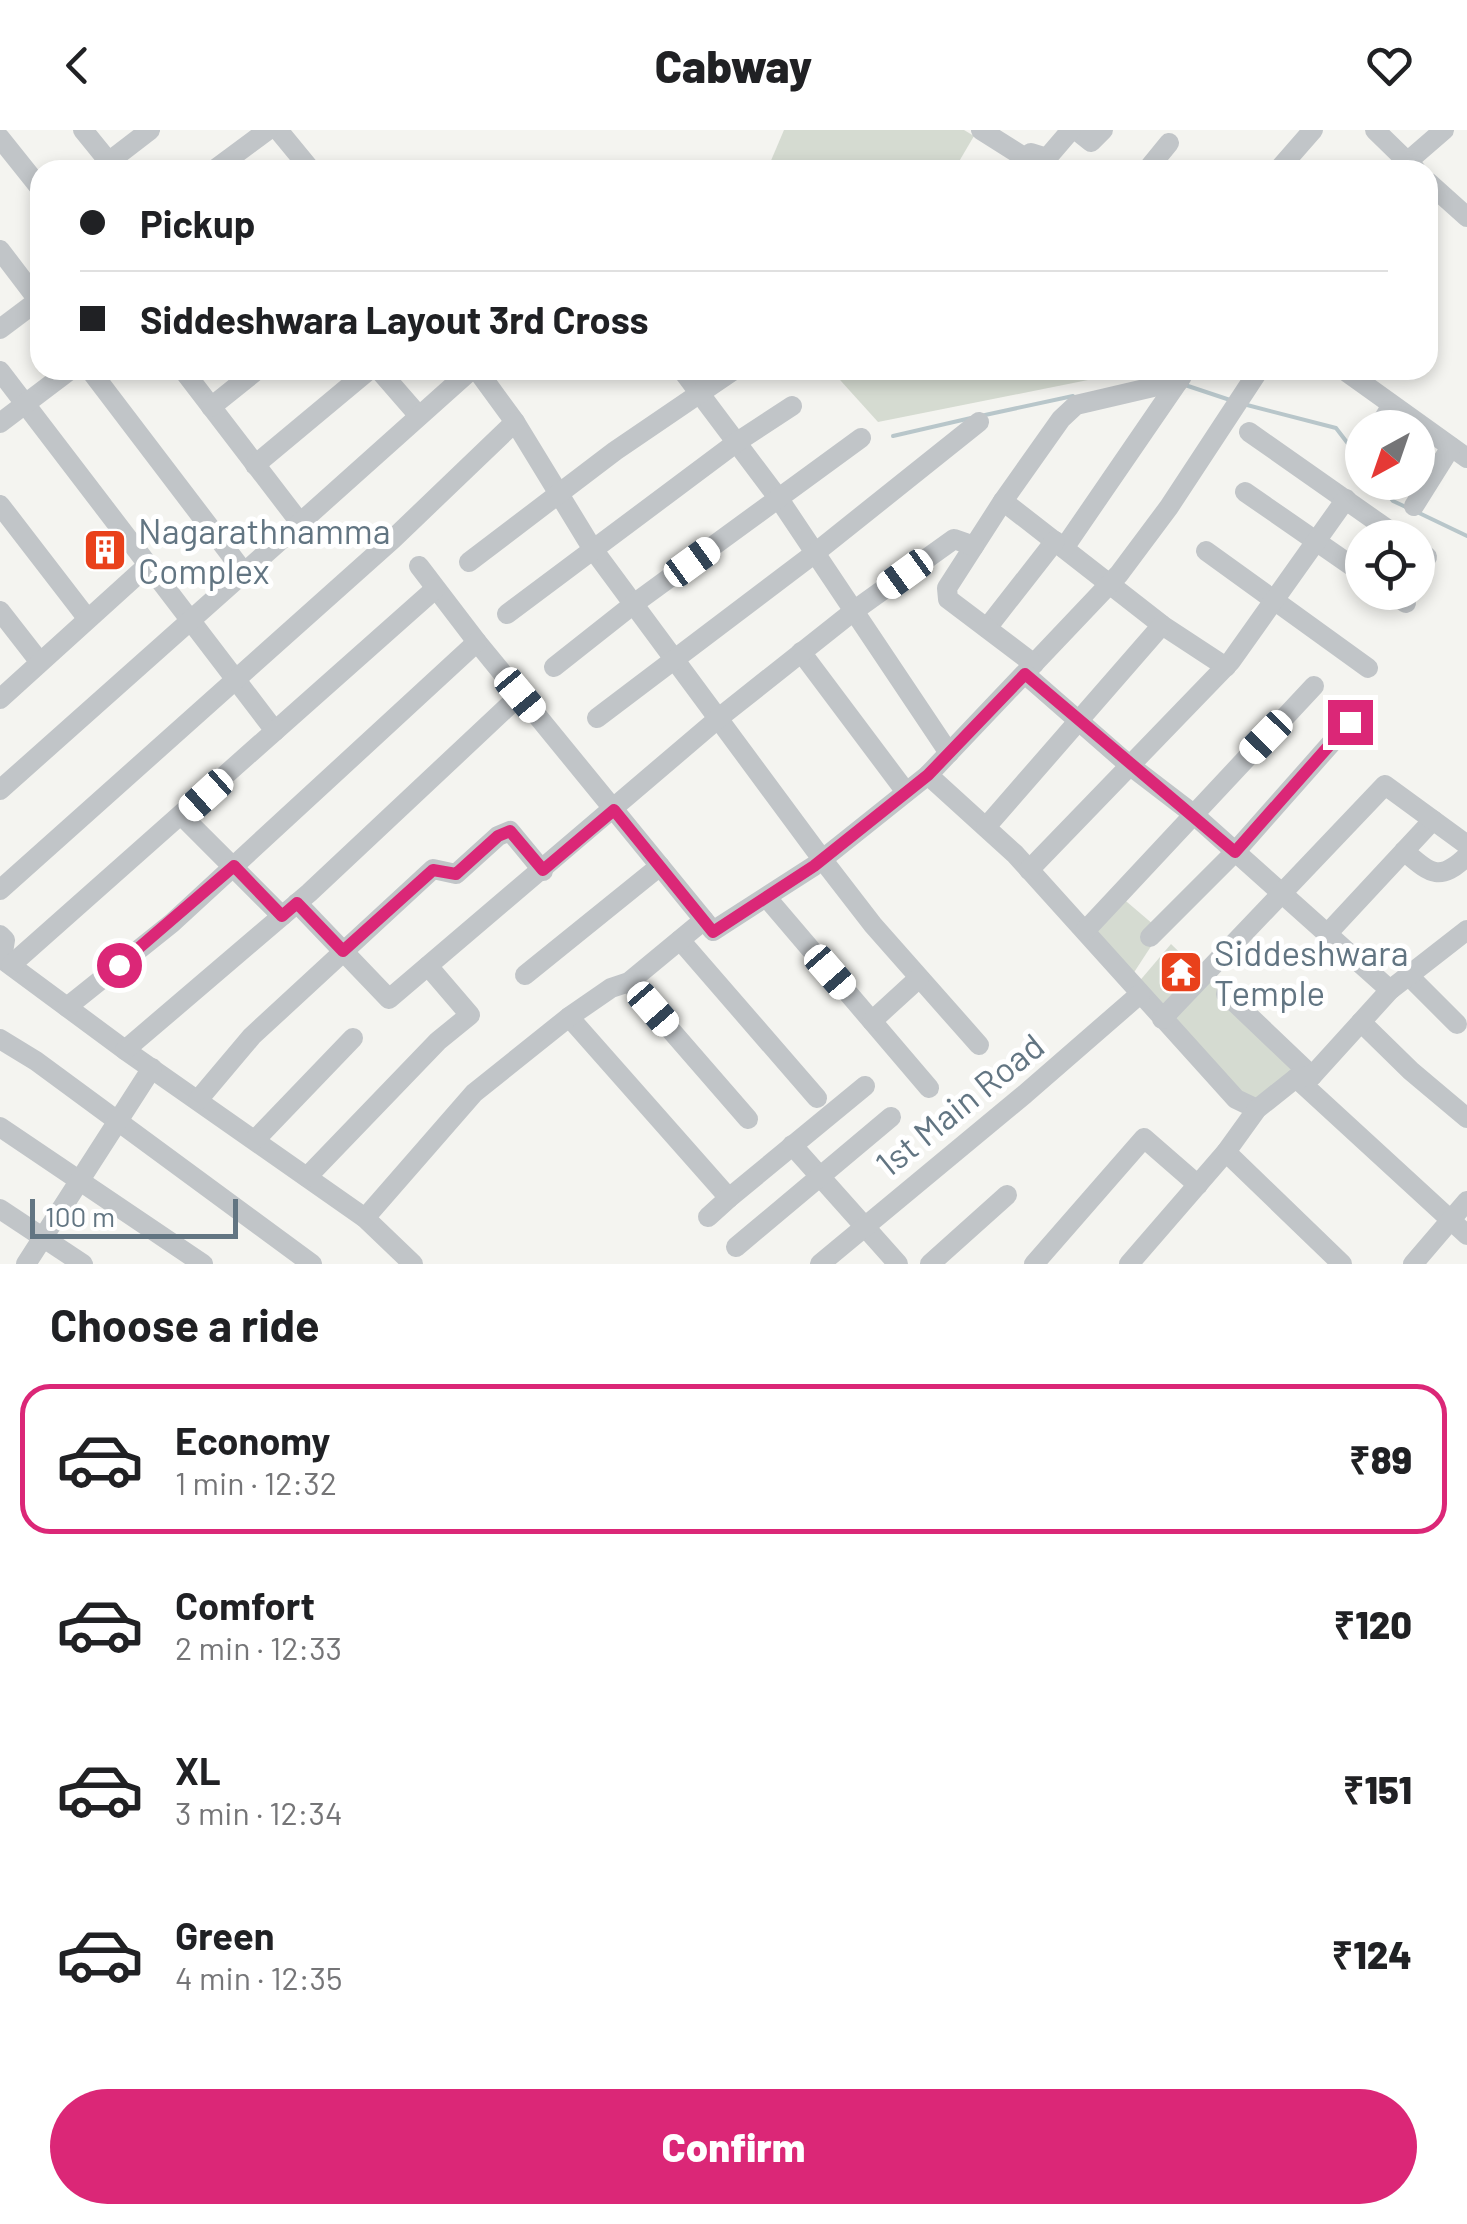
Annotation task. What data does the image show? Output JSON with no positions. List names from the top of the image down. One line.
{"streets":{"street":["1st Main Road"]},"places":{"building":["Nagarathnamma Complex"],"temple":["Siddeshwara Temple"]},"scale_bar":"100 m","north":"bottom left","page":{"header":"Cabway","banner":["Pickup","Siddeshwara Layout 3rd Cross"],"scale":"100 m","heading":"Choose a ride","list":[{"name":"Economy","note":"1 min · 12:32","value":"₹89"},{"name":"Comfort","note":"2 min · 12:33","value":"₹120"},{"name":"XL","note":"3 min · 12:34","value":"₹151"},{"name":"Green","note":"4 min · 12:35","value":"₹124"}],"buttons":"Confirm"}}
